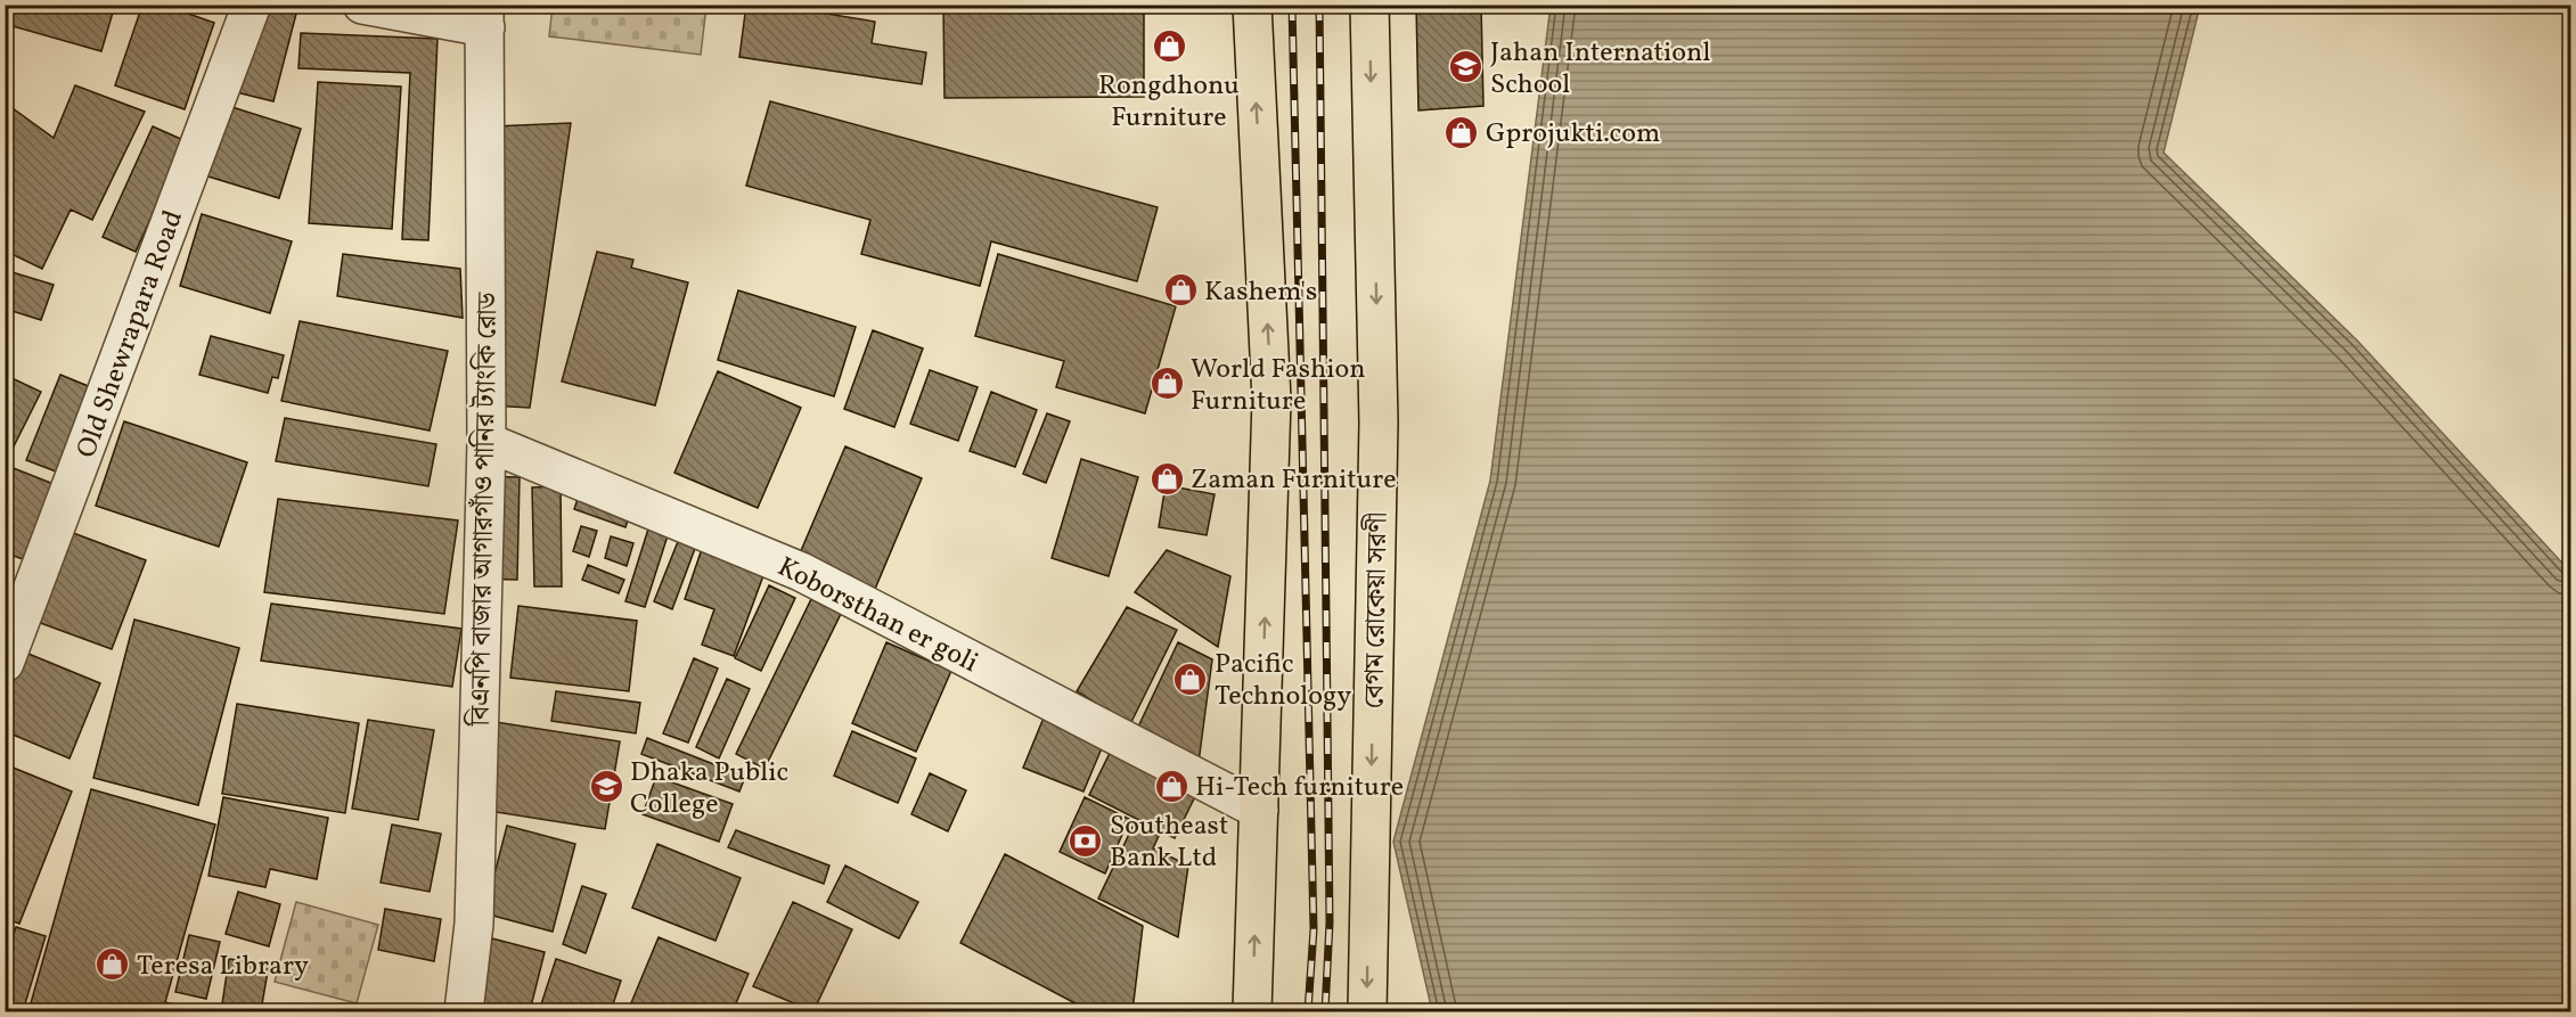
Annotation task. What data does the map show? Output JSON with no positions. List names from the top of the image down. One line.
{"streets":{"main road":["বেগম রোকেয়া সরণী"],"street":["Old Shewrapara Road","বিএনপি বাজার আগারগাঁও পানির ট্যাংকি রোড","Koborsthan er goli"]},"crossings":[["বিএনপি বাজার আগারগাঁও পানির ট্যাংকি রোড","Koborsthan er goli"]],"places":{"shop":["Rongdhonu Furniture","Gprojukti.com","Kashem's","World Fashion Furniture","Zaman Furniture","Pacific Technology","Hi-Tech furniture","Teresa Library"],"school or university":["Jahan Internationl School","Dhaka Public College"],"bank":["Southeast Bank Ltd"]}}
